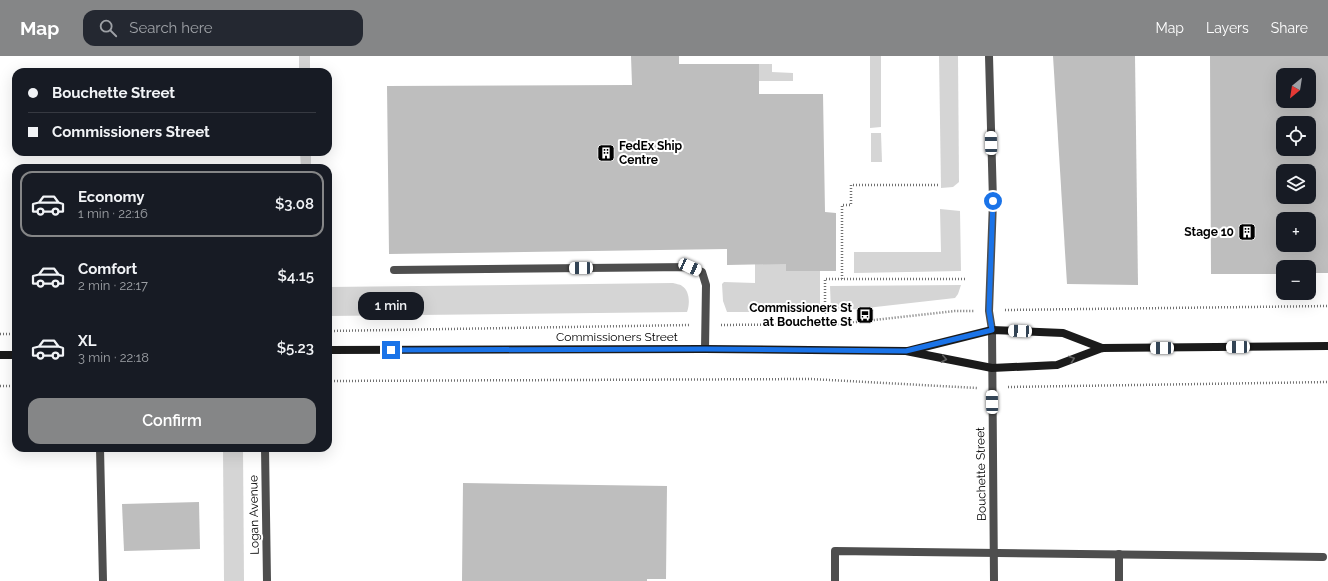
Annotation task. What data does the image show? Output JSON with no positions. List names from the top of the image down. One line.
{"streets":{"street":["Commissioners Street","Bouchette Street","Logan Avenue"]},"crossings":[["Commissioners Street","Bouchette Street"]],"places":{"building":["FedEx Ship Centre","Stage 10"],"bus stop":["Commissioners St at Bouchette St"]},"north":"bottom left","page":{"header":"Map","search":"Search here","nav":["Map","Layers","Share"],"map_buttons":["+","−"],"banner":["Bouchette Street","Commissioners Street"],"list":[{"name":"Economy","note":"1 min · 22:16","value":"$3.08"},{"name":"Comfort","note":"2 min · 22:17","value":"$4.15"},{"name":"XL","note":"3 min · 22:18","value":"$5.23"}],"bubble":"1 min","buttons":"Confirm"}}
